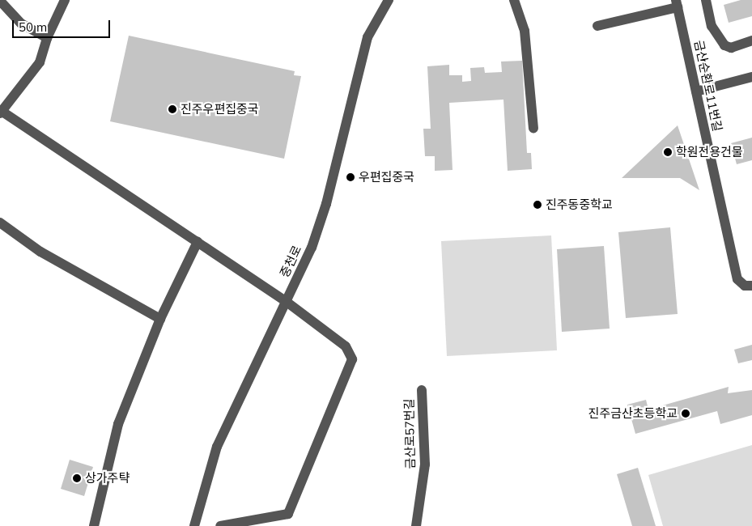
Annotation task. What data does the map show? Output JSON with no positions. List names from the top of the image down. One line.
{"streets":{"street":["금산순환로11번길","중천로","금산로57번길"]},"places":["진주우편집중국","학원전용건물","우편집중국","진주동중학교","진주금산초등학교","상가주탹"],"scale_bar":"50 m"}
